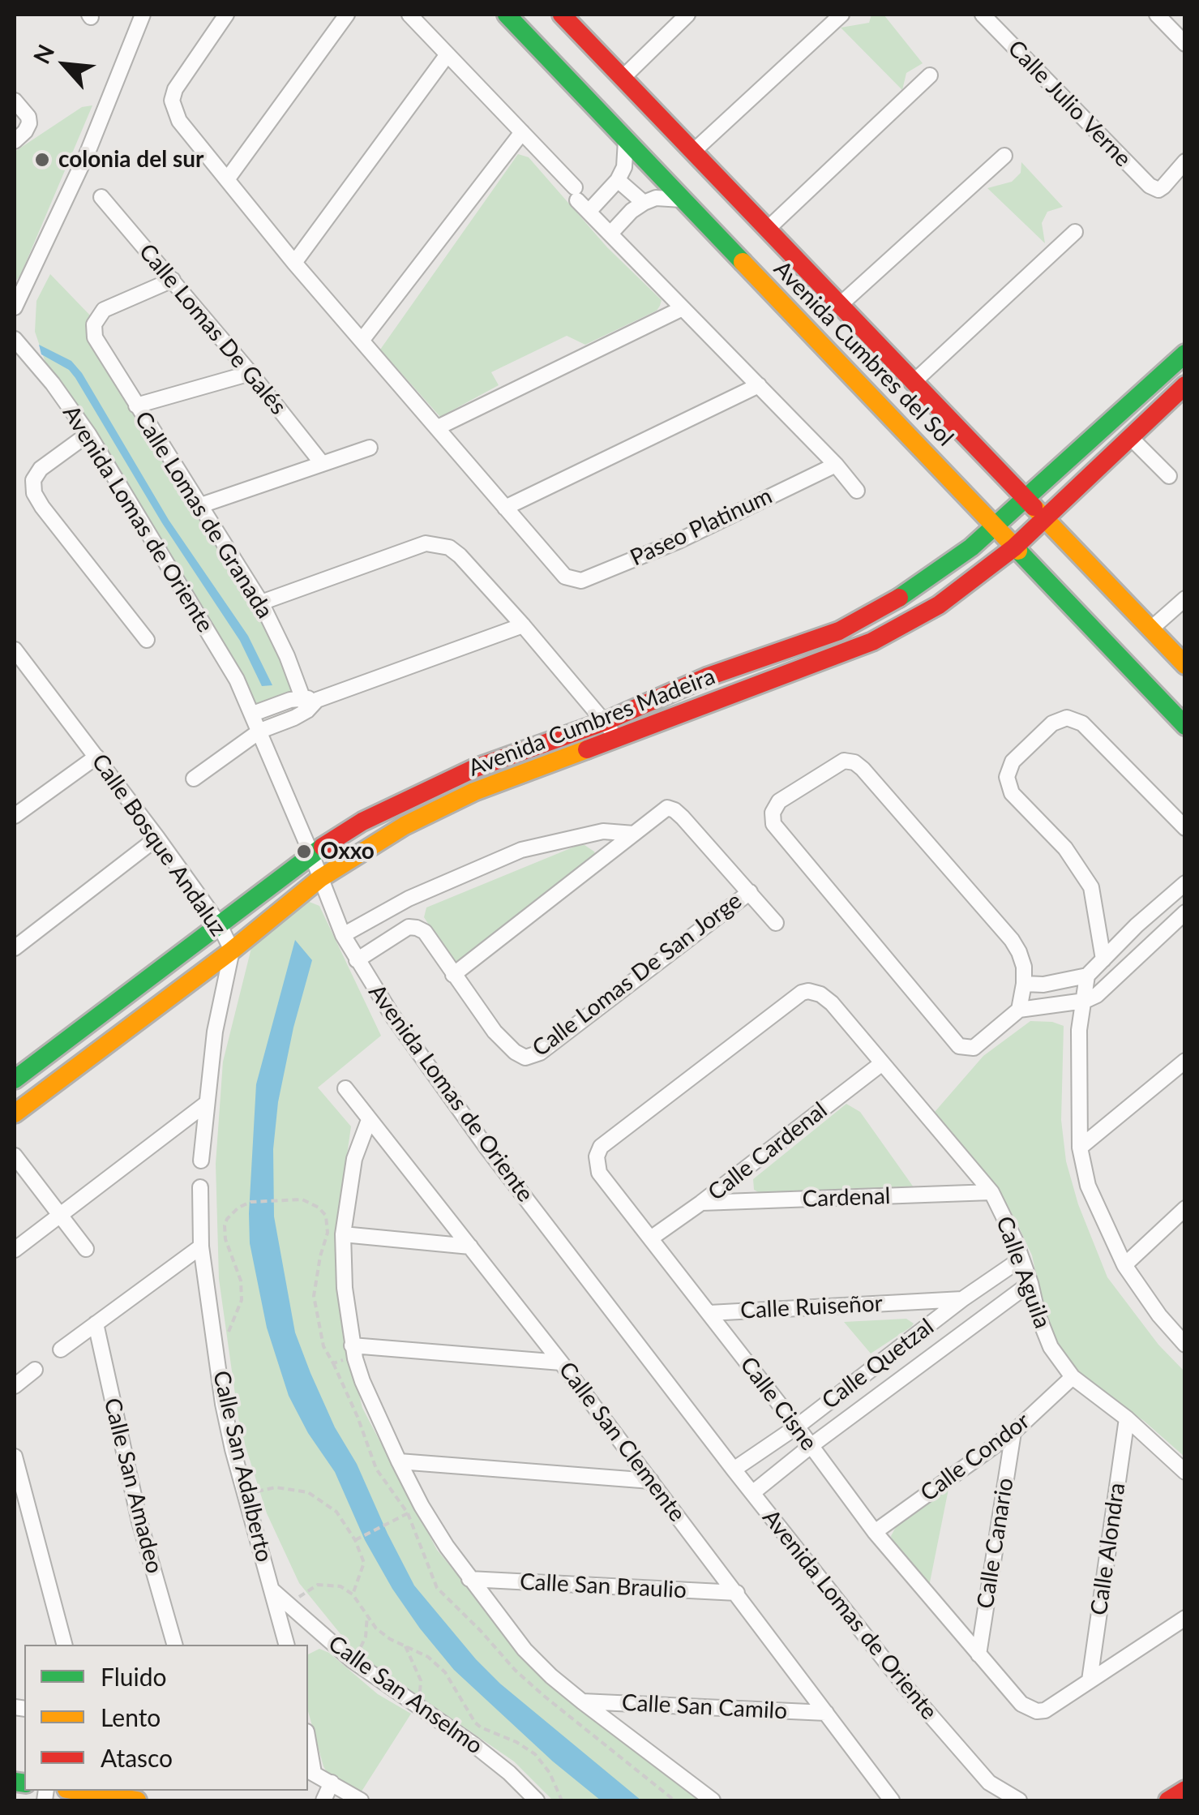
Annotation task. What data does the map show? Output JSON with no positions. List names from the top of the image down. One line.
{"streets":{"street":["Calle Julio Verne","Calle Lomas De Galés","Avenida Cumbres del Sol","Calle Lomas de Granada","Avenida Lomas de Oriente","Paseo Platinum","Avenida Cumbres Madeira","Calle Bosque Andaluz","Calle Lomas De San Jorge","Calle Cardenal","Cardenal","Calle Aguila","Calle Ruiseñor","Calle Quetzal","Calle Cisne","Calle San Clemente","Calle Condor","Calle San Adalberto","Calle San Amadeo","Calle Canario","Calle Alondra","Calle San Braulio","Calle San Anselmo","Calle San Camilo"]},"crossings":[["Calle Lomas De Galés","Calle Lomas de Granada"],["Avenida Cumbres del Sol","Avenida Cumbres Madeira"],["Avenida Lomas de Oriente","Avenida Cumbres Madeira"],["Avenida Lomas de Oriente","Calle Quetzal"],["Avenida Cumbres Madeira","Calle Bosque Andaluz"],["Calle Cardenal","Cardenal"],["Calle Cardenal","Calle Aguila"],["Calle Cardenal","Calle Cisne"],["Cardenal","Calle Aguila"],["Calle Aguila","Calle Quetzal"],["Calle Aguila","Calle Cisne"],["Calle Aguila","Calle Condor"],["Calle Aguila","Calle Alondra"],["Calle Ruiseñor","Calle Quetzal"],["Calle Ruiseñor","Calle Cisne"],["Calle Quetzal","Calle Cisne"],["Calle Cisne","Calle Condor"],["Calle Cisne","Calle Canario"],["Calle Cisne","Calle Alondra"],["Calle San Clemente","Calle San Braulio"],["Calle San Clemente","Calle San Camilo"],["Calle Condor","Calle Canario"],["Calle San Adalberto","Calle San Anselmo"]],"places":["colonia del sur","Oxxo"],"legend":["Fluido","Lento","Atasco"],"north":"top left"}
